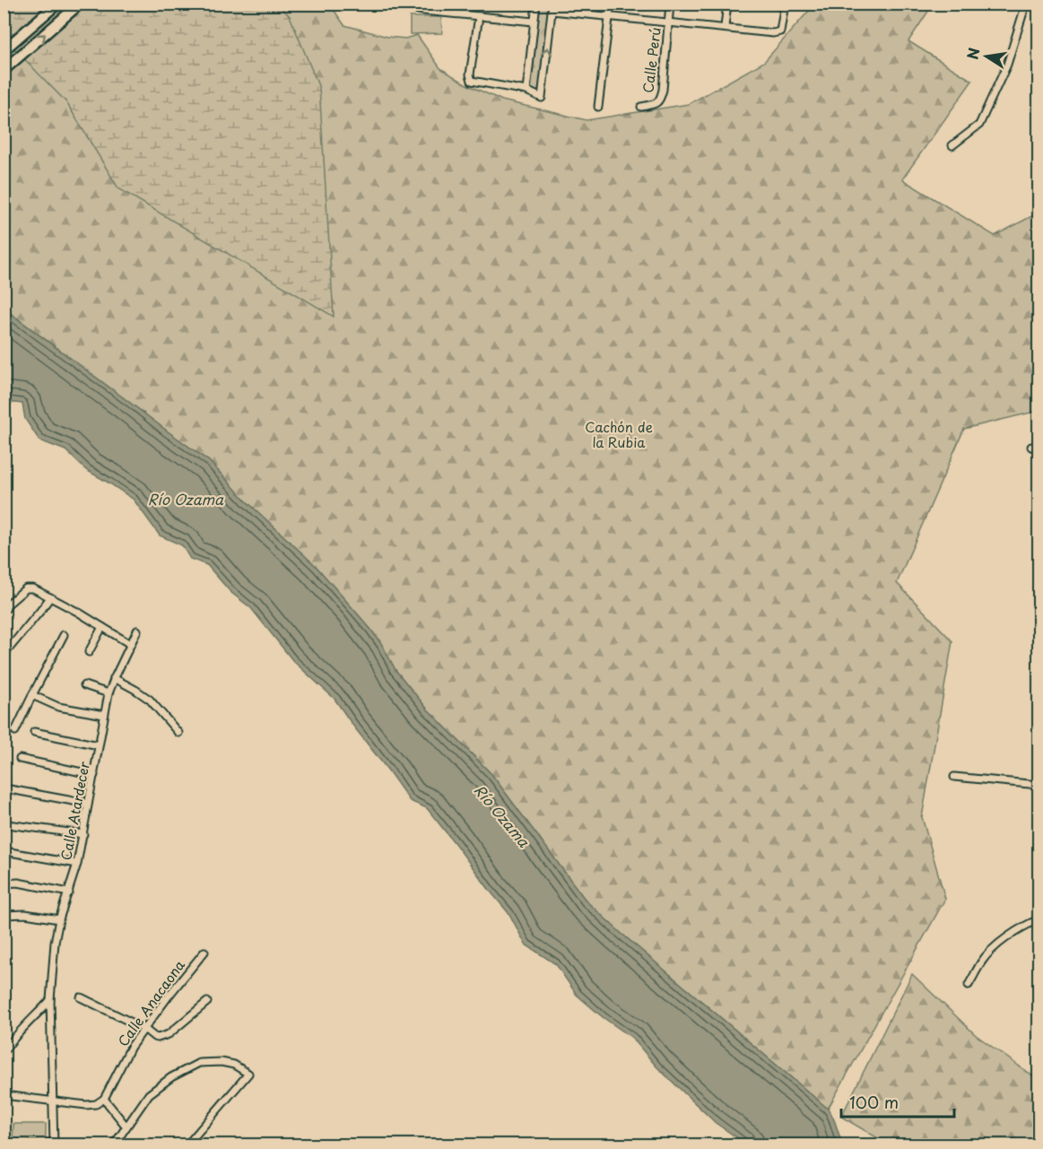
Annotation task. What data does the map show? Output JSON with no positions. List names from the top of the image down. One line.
{"streets":{"street":["Calle Perú","Calle Atardecer","Calle Anacaona"]},"water":["Río Ozama"],"parks":["Cachón de la Rubia"],"scale_bar":"100 m","north":"left"}
